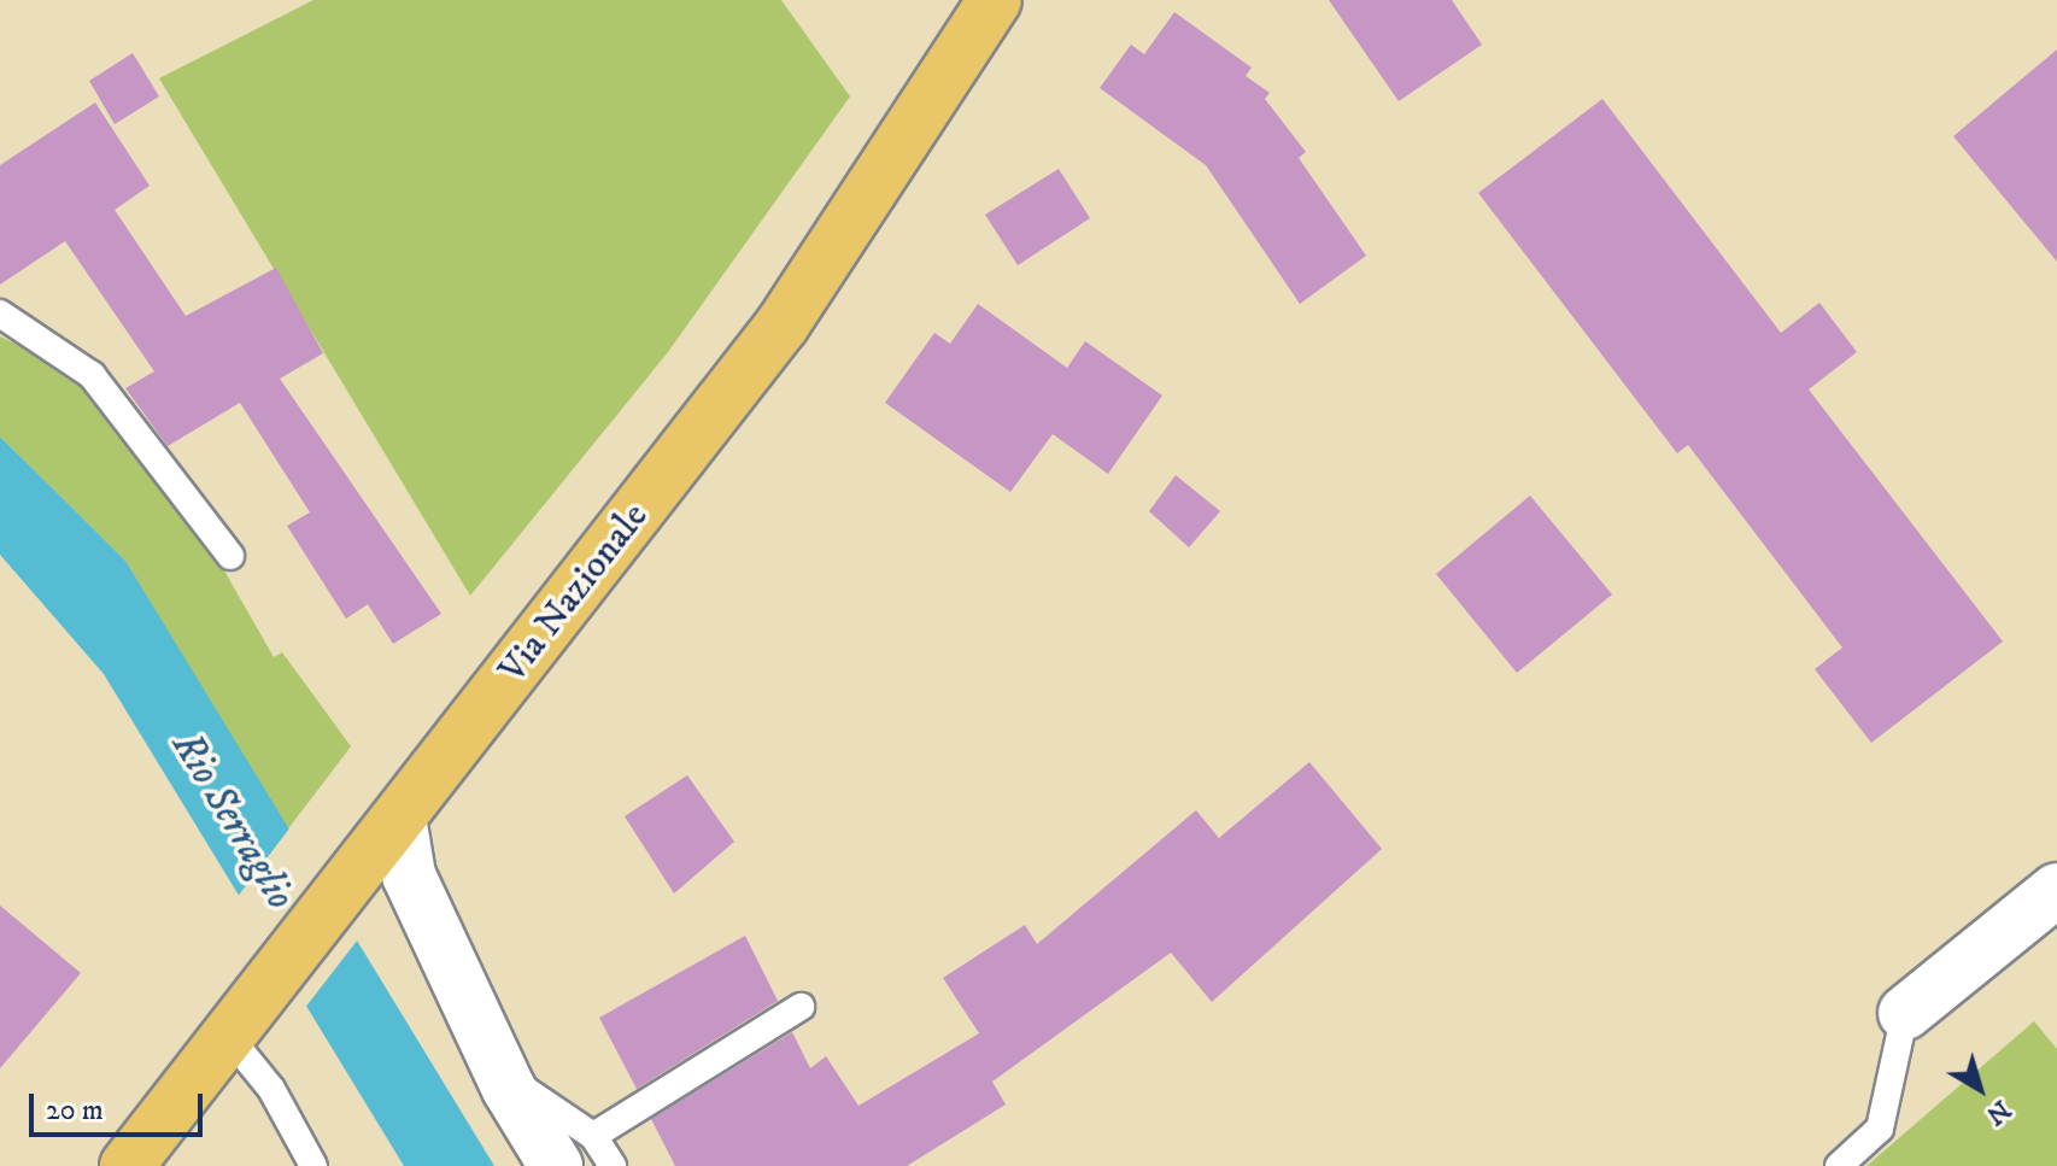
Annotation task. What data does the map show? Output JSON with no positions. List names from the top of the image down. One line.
{"streets":{"main road":["Via Nazionale"]},"water":["Rio Serraglio"],"scale_bar":"20 m","north":"bottom right"}
